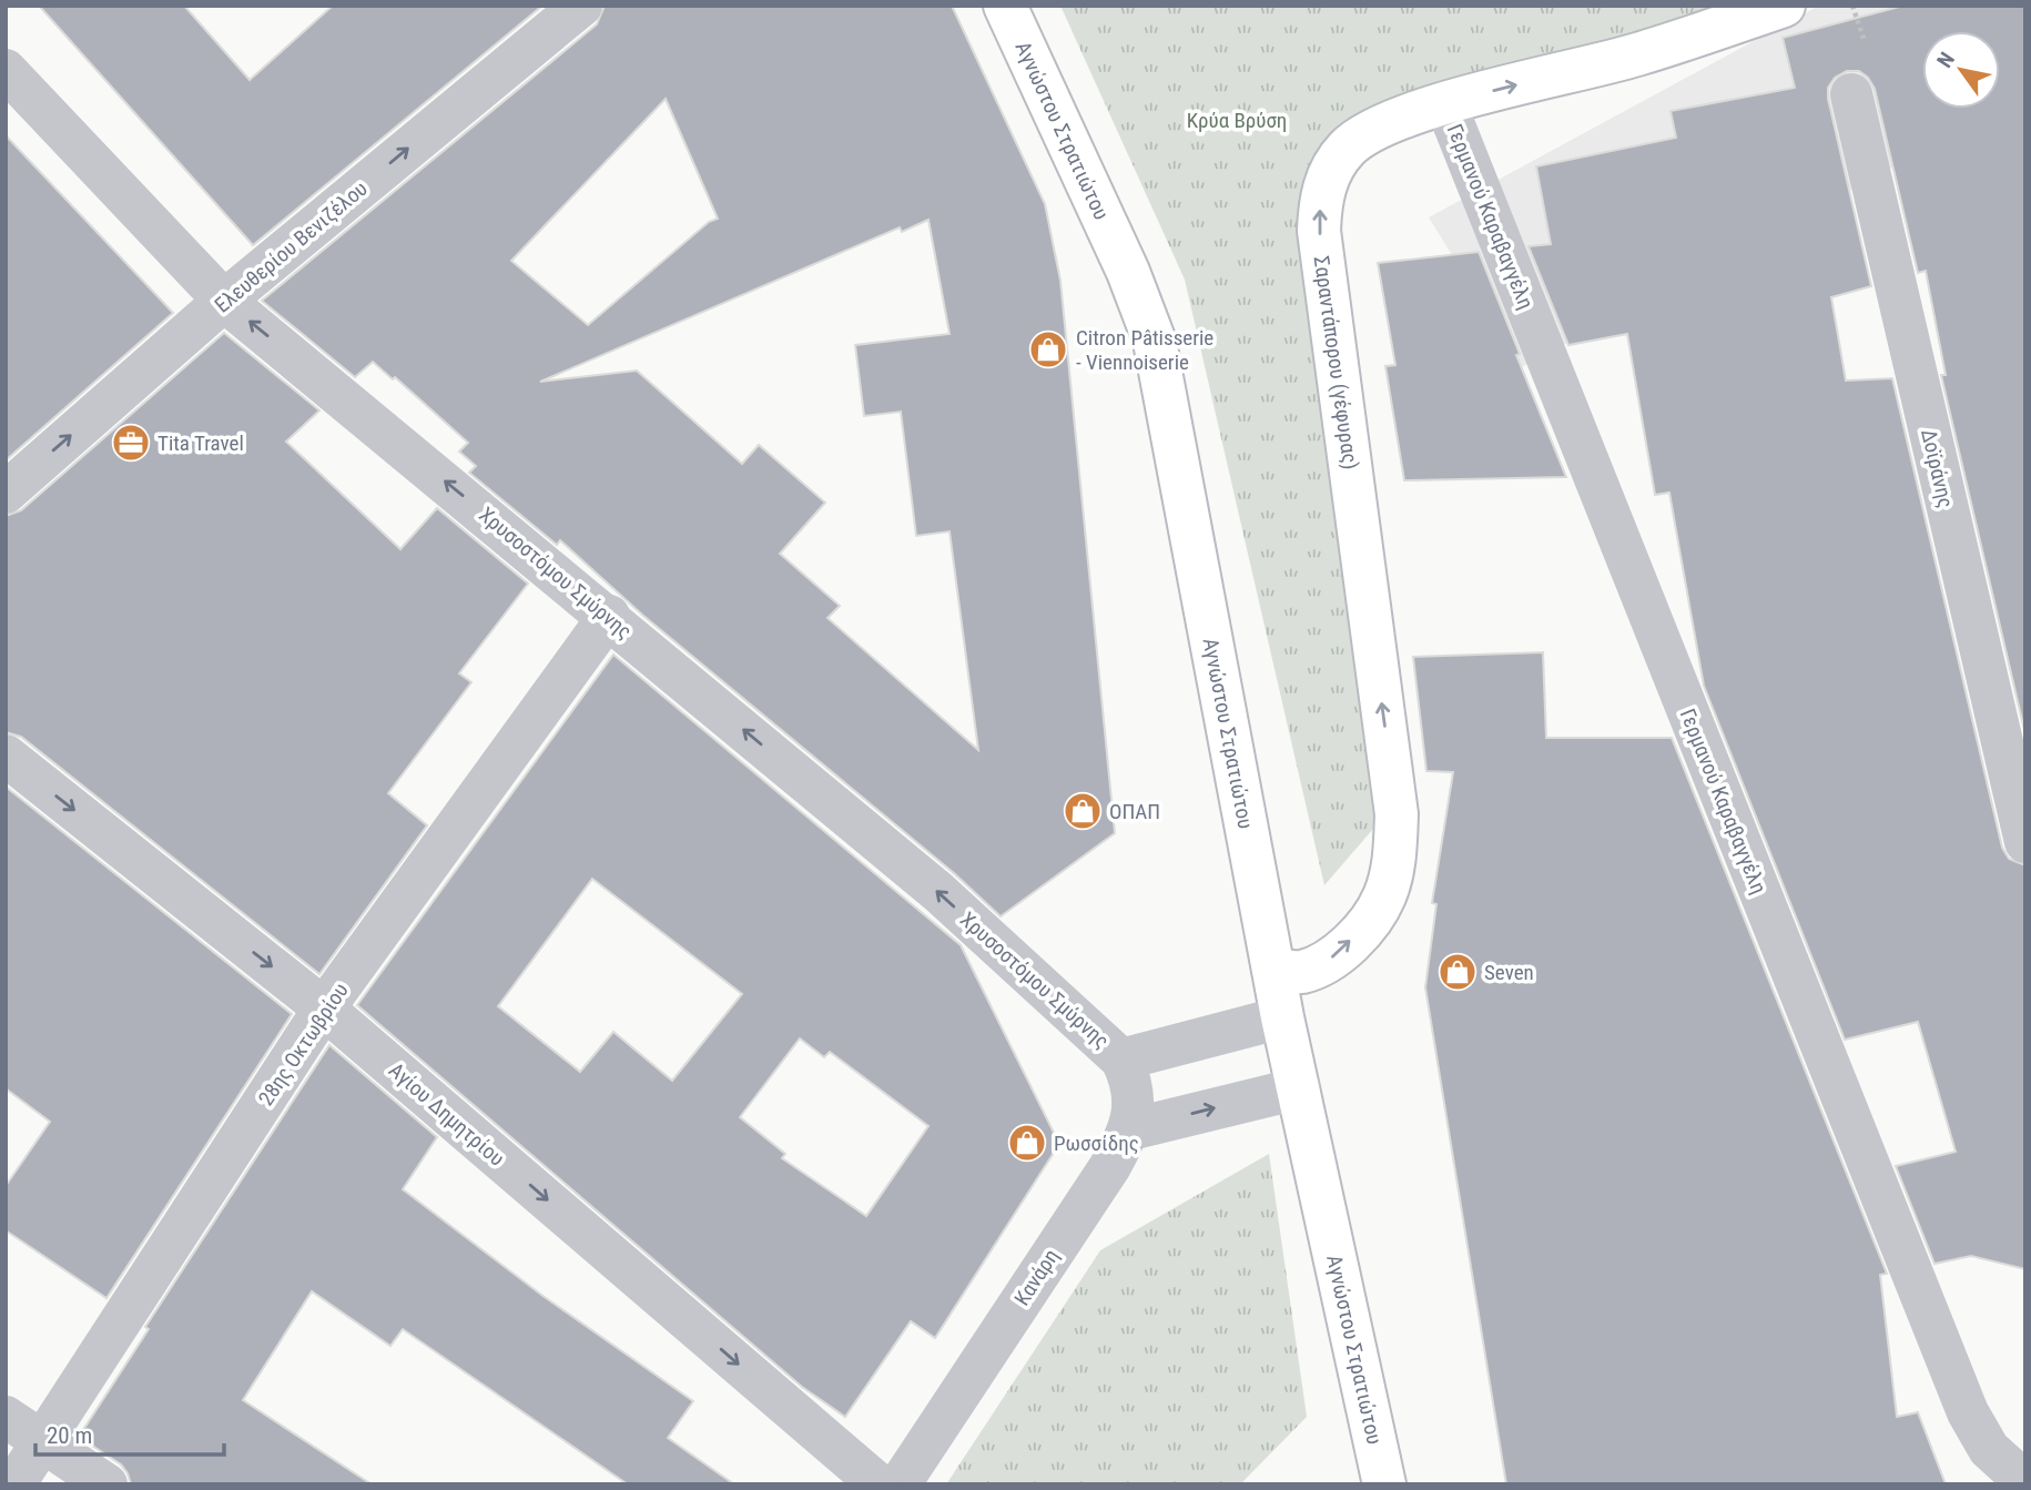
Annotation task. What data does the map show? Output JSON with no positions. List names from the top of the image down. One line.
{"streets":{"main road":["Αγνώστου Στρατιώτου","Σαραντάπορου (γέφυρας)"],"street":["Γερμανού Καραβαγγέλη","Ελευθερίου Βενιζέλου","Δοϊράνης","Χρυσοστόμου Σμύρνης","28ης Οκτωβρίου","Αγίου Δημητρίου","Κανάρη"]},"crossings":[["Αγνώστου Στρατιώτου","Σαραντάπορου (γέφυρας)"],["Γερμανού Καραβαγγέλη","Σαραντάπορου (γέφυρας)"],["Ελευθερίου Βενιζέλου","Χρυσοστόμου Σμύρνης"],["Χρυσοστόμου Σμύρνης","28ης Οκτωβρίου"],["Χρυσοστόμου Σμύρνης","Κανάρη"],["28ης Οκτωβρίου","Αγίου Δημητρίου"]],"one_way":["Ελευθερίου Βενιζέλου","Χρυσοστόμου Σμύρνης","Αγίου Δημητρίου"],"parks":["Κρύα Βρύση"],"places":{"shop":["Citron Pâtisserie - Viennoiserie","ΟΠΑΠ","Seven","Ρωσσίδης"],"office":["Tita Travel"]},"scale_bar":"20 m","north":"top left"}
